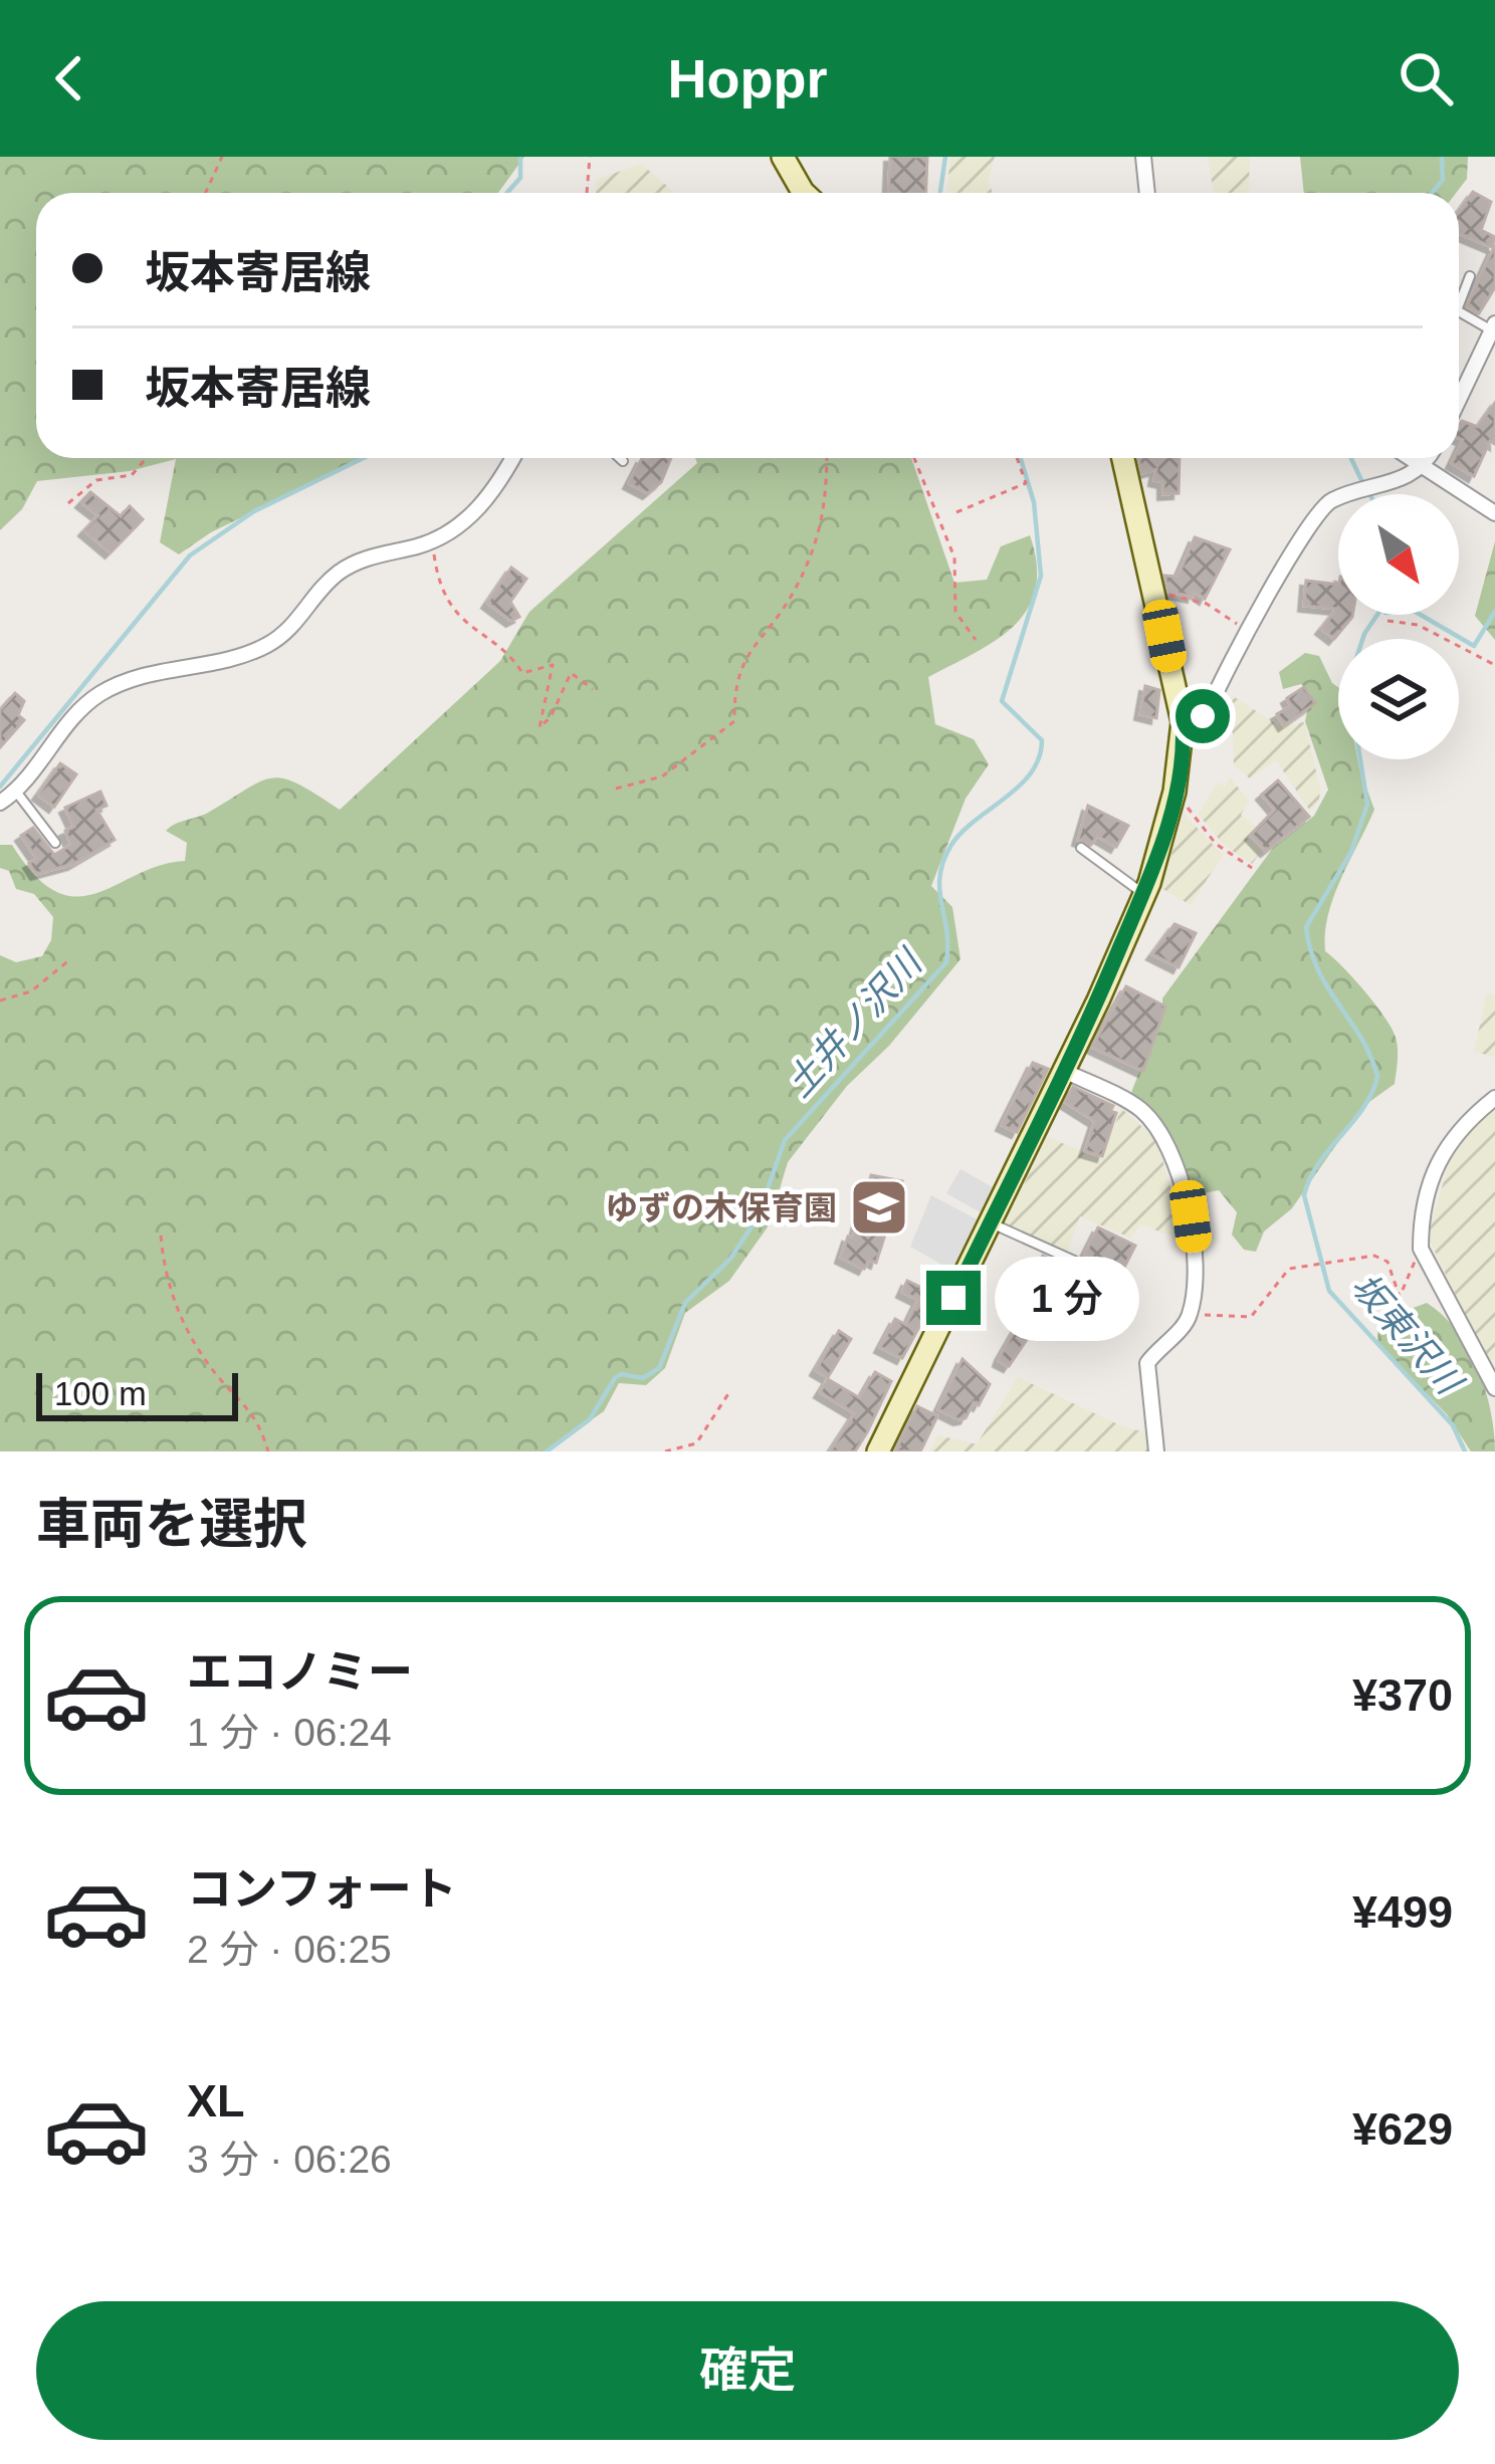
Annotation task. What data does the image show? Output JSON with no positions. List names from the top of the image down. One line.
{"water":["土井ノ沢川","坂東沢川"],"places":{"school or university":["ゆずの木保育園"]},"scale_bar":"100 m","north":"bottom right","page":{"header":"Hoppr","banner":["坂本寄居線","坂本寄居線"],"bubble":"1 分","scale":"100 m","heading":"車両を選択","list":[{"name":"エコノミー","note":"1 分 · 06:24","value":"¥370"},{"name":"コンフォート","note":"2 分 · 06:25","value":"¥499"},{"name":"XL","note":"3 分 · 06:26","value":"¥629"}],"buttons":"確定"}}
